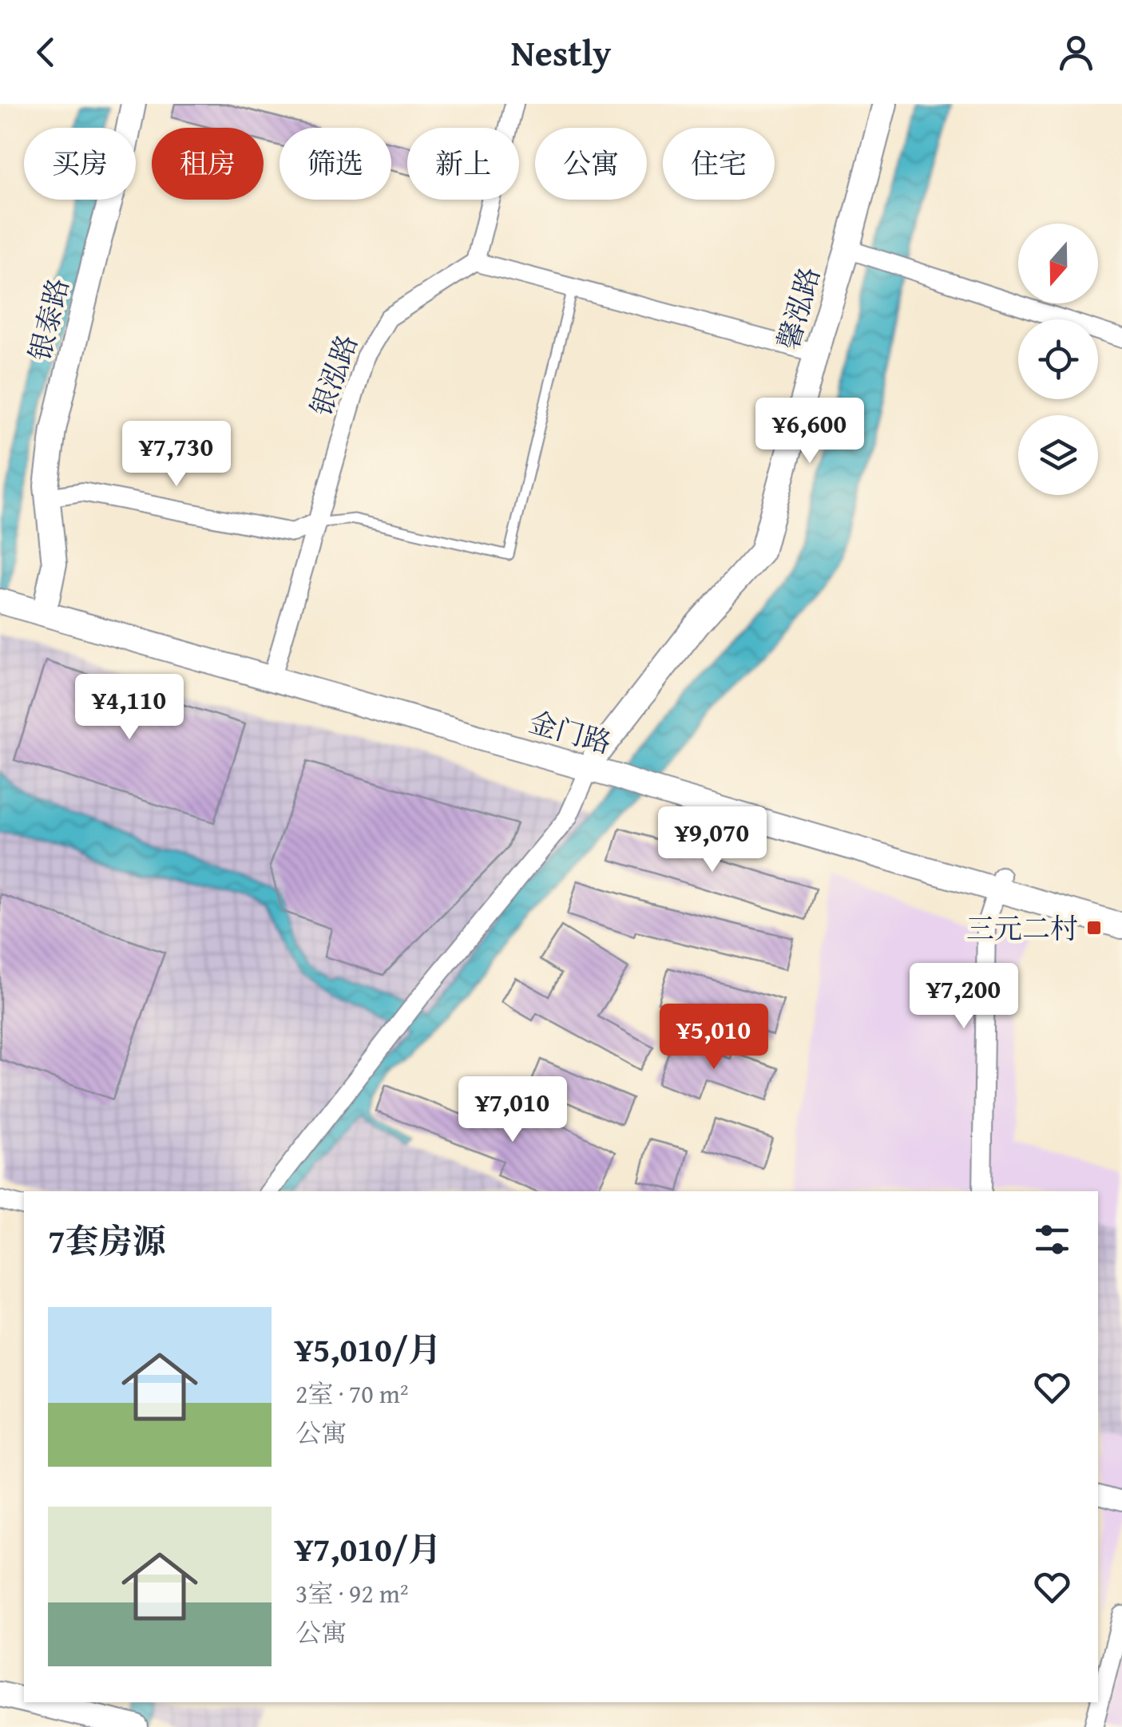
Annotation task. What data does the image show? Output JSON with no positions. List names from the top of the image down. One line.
{"streets":{"main road":["馨泓路","银泰路","金门路"],"street":["银泓路"]},"crossings":[["馨泓路","金门路"],["银泰路","金门路"],["银泓路","金门路"]],"places":{"transit":["三元二村"]},"north":"bottom","page":{"header":"Nestly","chip":["买房","租房","筛选","新上","公寓","住宅"],"price":["¥6,600","¥7,730","¥4,110","¥9,070","¥7,200","¥5,010","¥7,010"],"heading":"7套房源","list":[{"name":"¥5,010/月","note":"2室 · 70 m² · 公寓"},{"name":"¥7,010/月","note":"3室 · 92 m² · 公寓"}]}}
